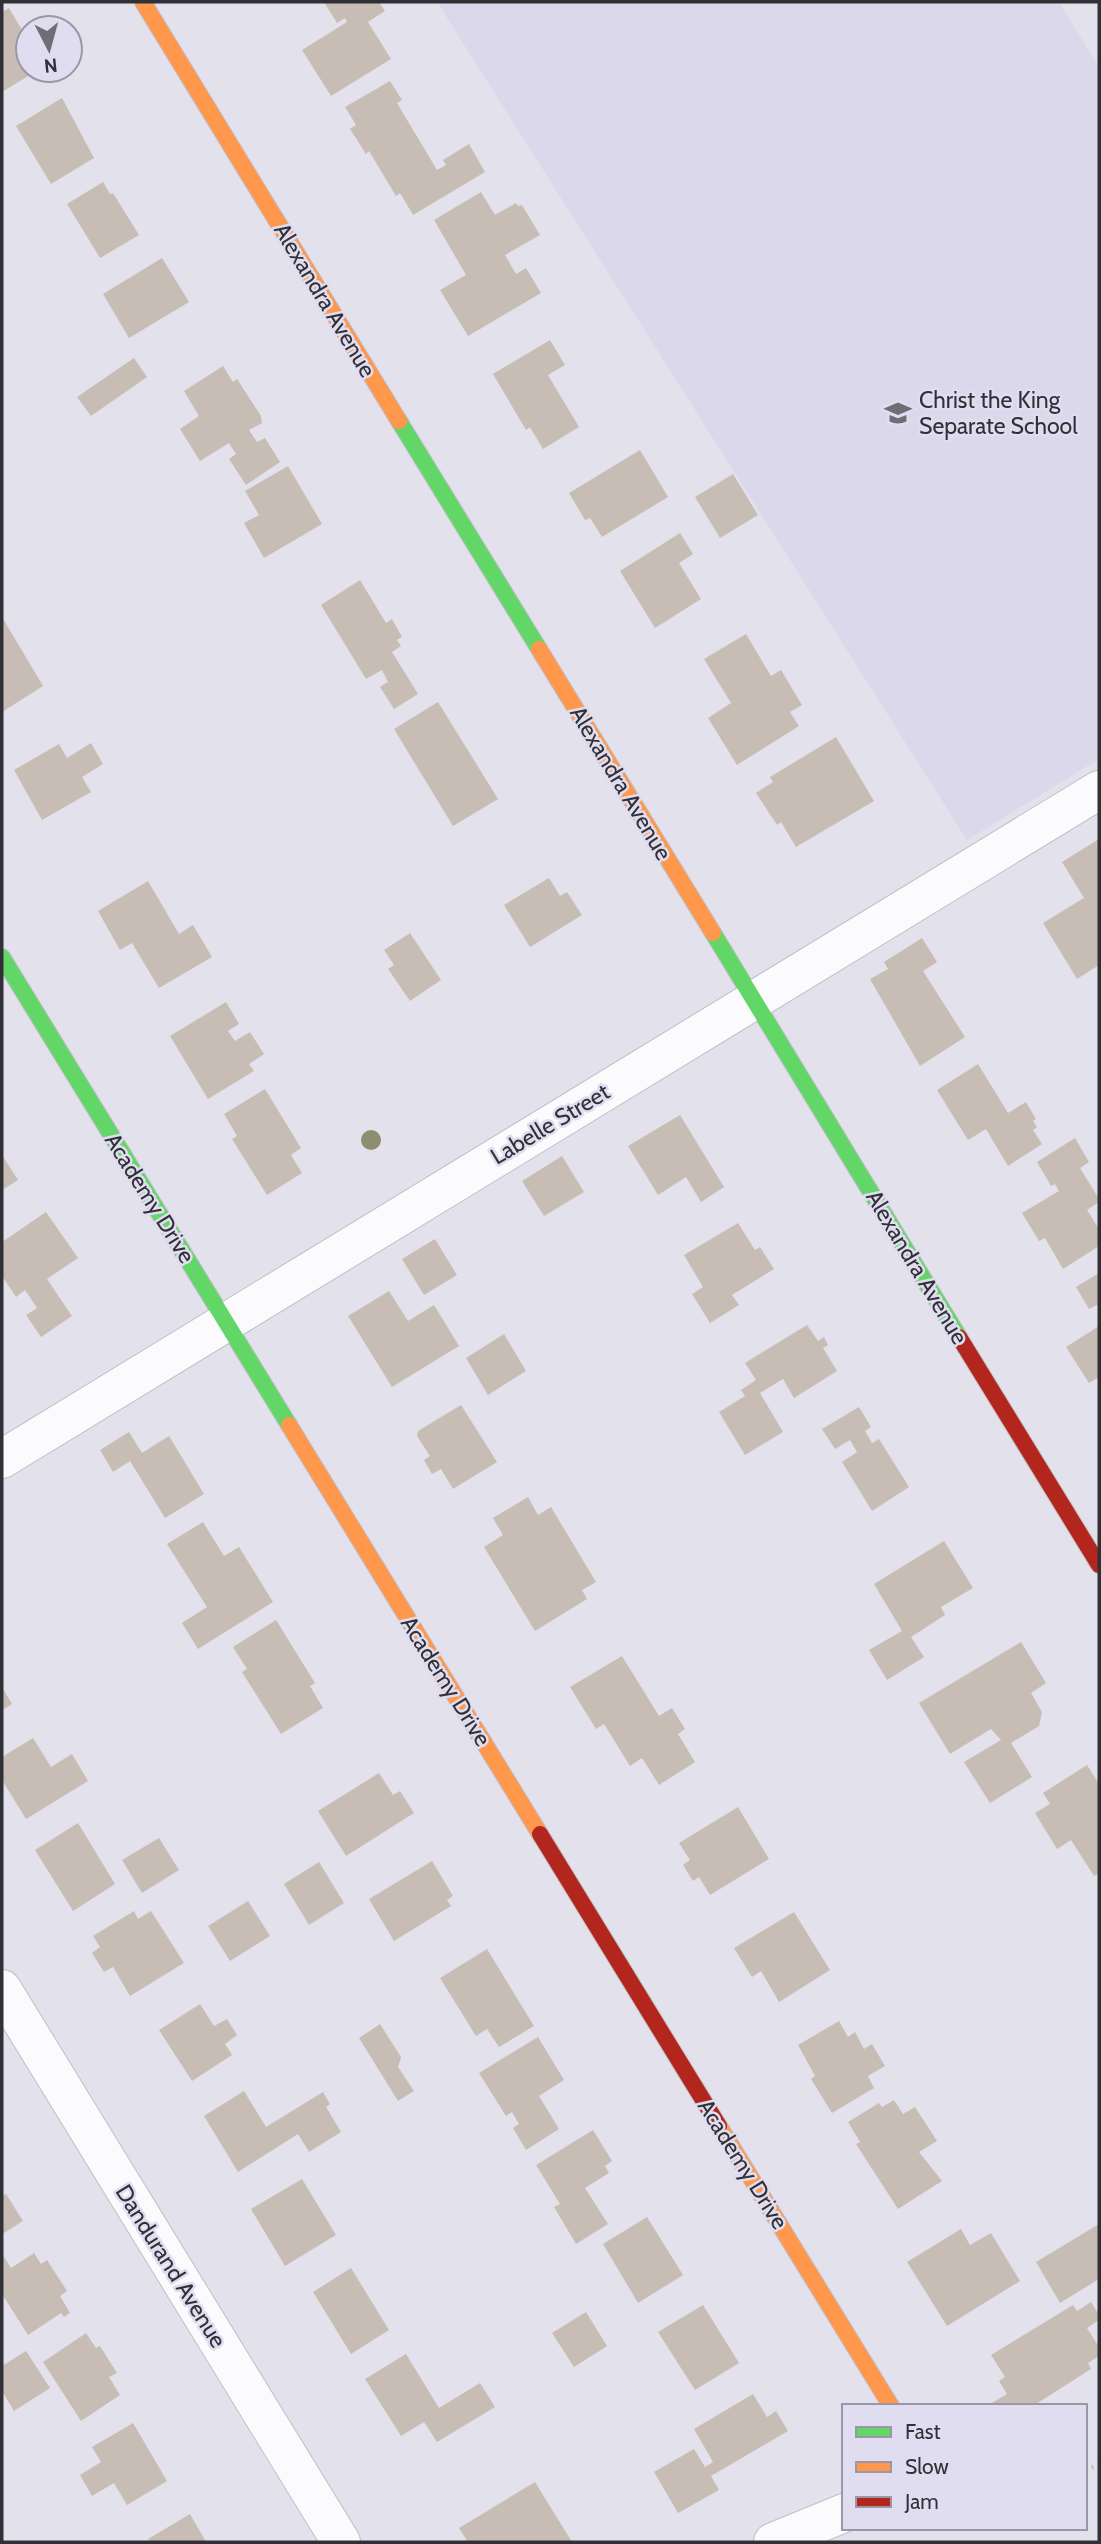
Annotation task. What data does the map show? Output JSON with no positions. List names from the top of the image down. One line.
{"streets":{"street":["Alexandra Avenue","Labelle Street","Academy Drive","Dandurand Avenue"]},"crossings":[["Alexandra Avenue","Labelle Street"],["Labelle Street","Academy Drive"]],"places":{"school or university":["Christ the King Separate School"]},"legend":["Fast","Slow","Jam"],"north":"bottom"}
